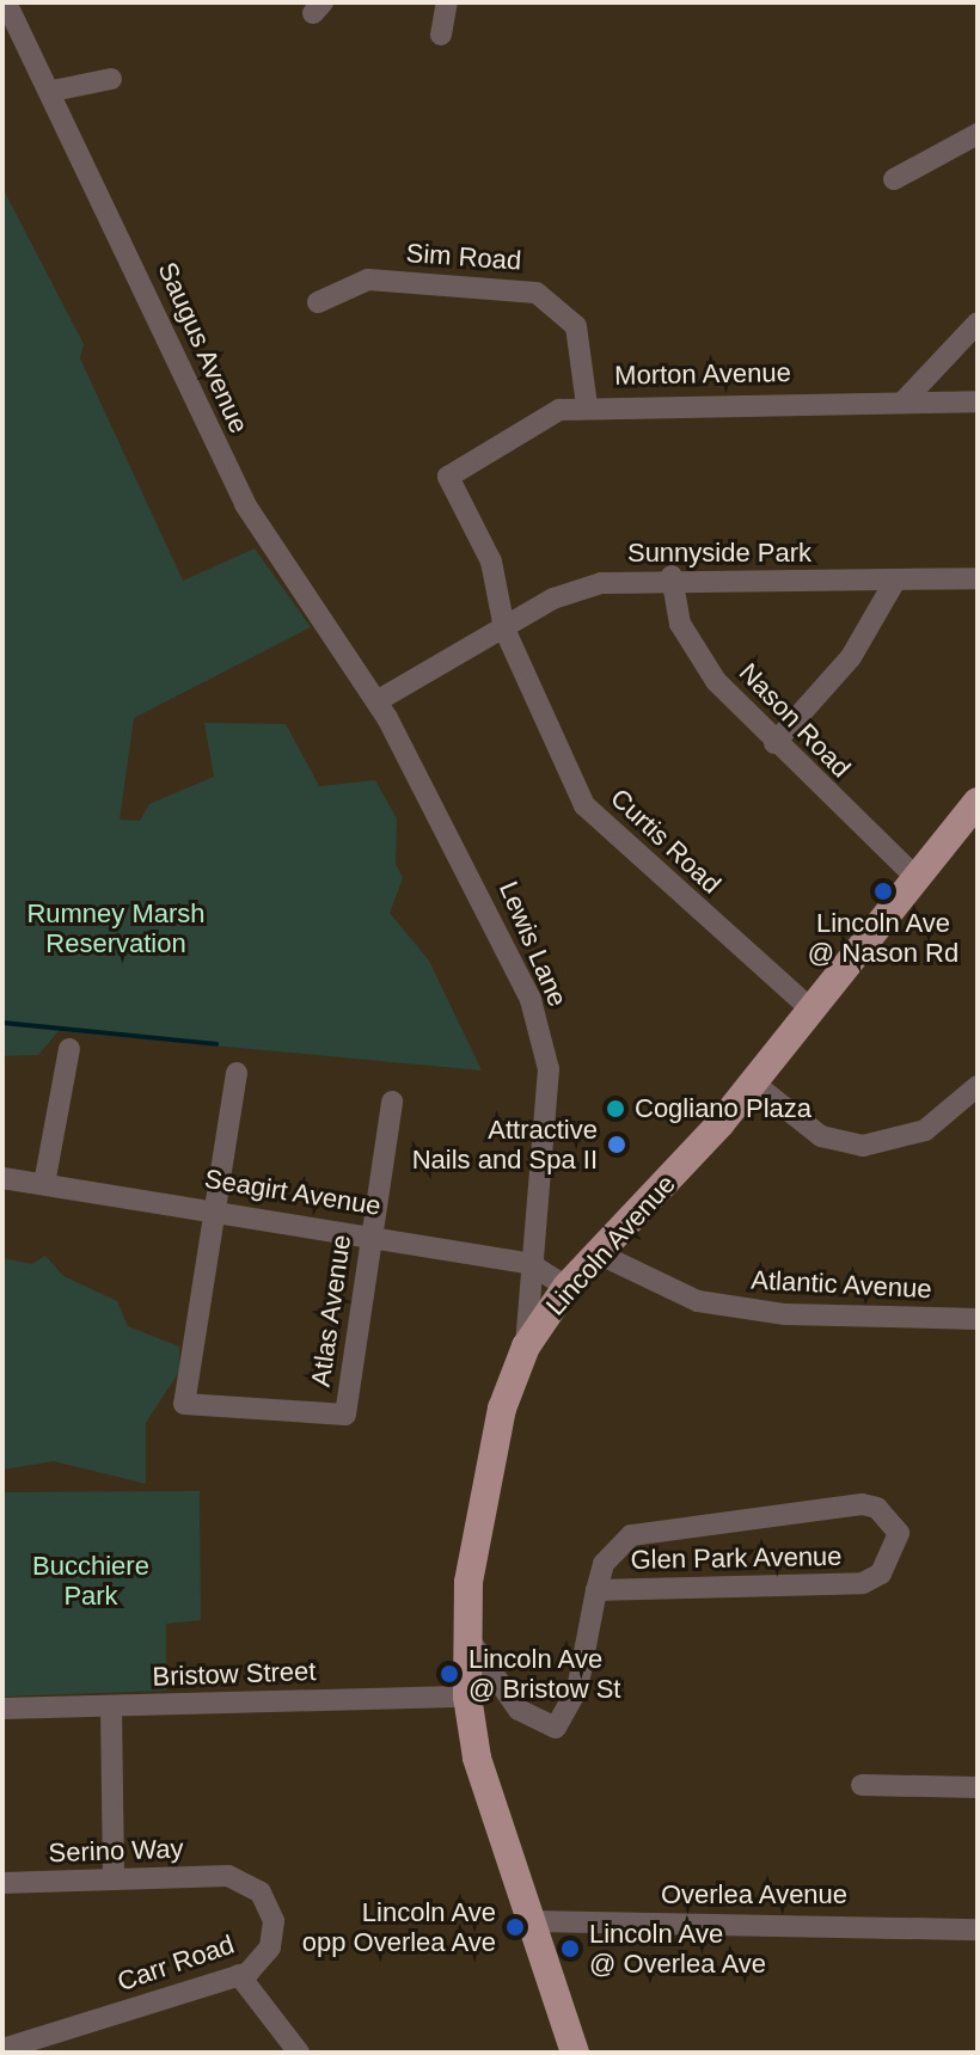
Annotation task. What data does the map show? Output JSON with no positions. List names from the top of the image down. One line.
{"streets":{"main road":["Lincoln Avenue"],"street":["Sim Road","Saugus Avenue","Morton Avenue","Sunnyside Park","Nason Road","Curtis Road","Lewis Lane","Seagirt Avenue","Atlantic Avenue","Atlas Avenue","Glen Park Avenue","Bristow Street","Serino Way","Overlea Avenue","Carr Road"]},"crossings":[["Sim Road","Morton Avenue"],["Saugus Avenue","Sunnyside Park"],["Saugus Avenue","Lewis Lane"],["Morton Avenue","Curtis Road"],["Sunnyside Park","Nason Road"],["Sunnyside Park","Curtis Road"],["Sunnyside Park","Lewis Lane"],["Nason Road","Lincoln Avenue"],["Curtis Road","Lincoln Avenue"],["Lewis Lane","Seagirt Avenue"],["Lewis Lane","Lincoln Avenue"],["Seagirt Avenue","Lincoln Avenue"],["Seagirt Avenue","Atlas Avenue"],["Lincoln Avenue","Atlantic Avenue"],["Lincoln Avenue","Glen Park Avenue"],["Lincoln Avenue","Bristow Street"],["Lincoln Avenue","Overlea Avenue"],["Serino Way","Carr Road"]],"parks":["Rumney Marsh Reservation","Bucchiere Park"],"places":["Lincoln Ave @ Nason Rd","Cogliano Plaza","Attractive Nails and Spa II","Lincoln Ave @ Bristow St","Lincoln Ave opp Overlea Ave","Lincoln Ave @ Overlea Ave"]}
